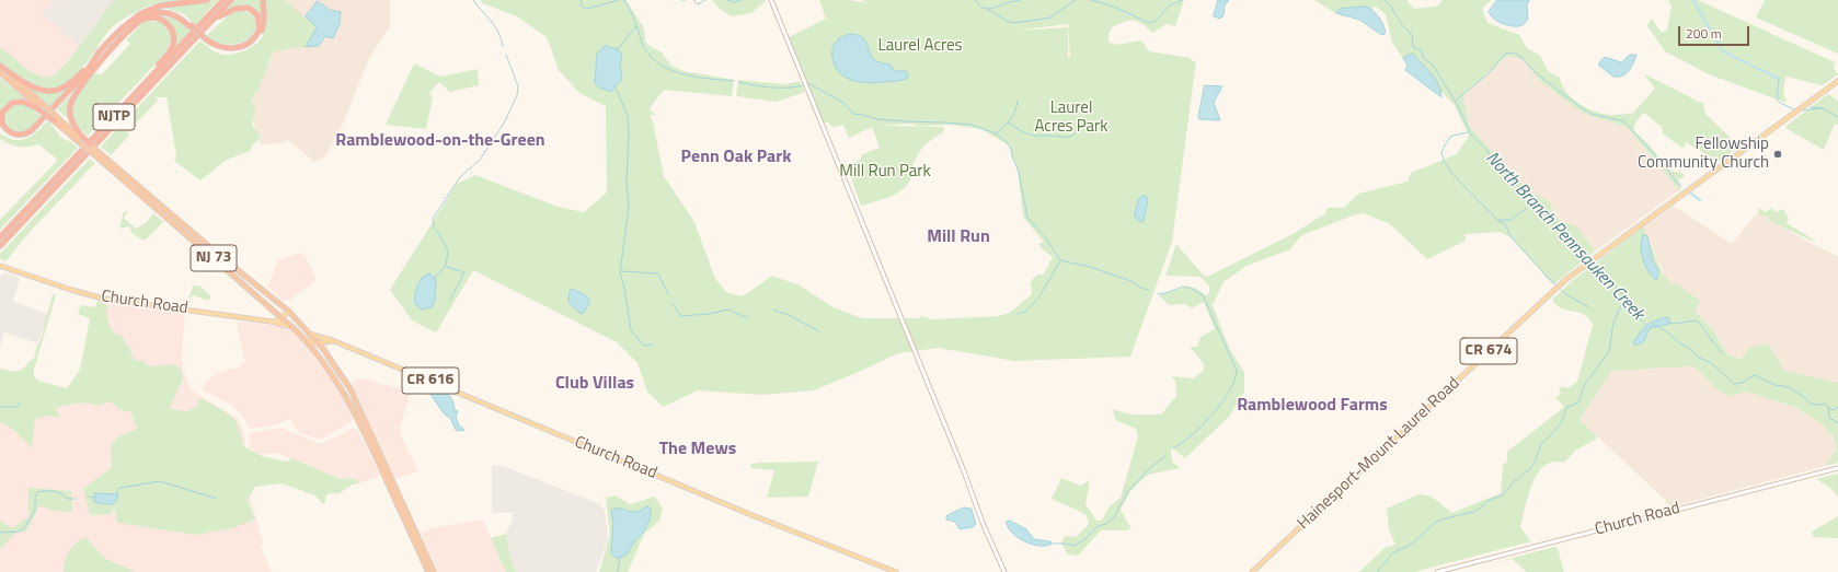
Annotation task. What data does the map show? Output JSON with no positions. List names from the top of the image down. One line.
{"streets":{"highway":["NJTP","NJ 73"],"main road":["Church Road","CR 674","CR 616","Hainesport-Mount Laurel Road"]},"crossings":[["NJ 73","Church Road"]],"districts":["Ramblewood-on-the-Green","Penn Oak Park","Mill Run","Club Villas","Ramblewood Farms","The Mews"],"water":["North Branch Pennsauken Creek"],"parks":["Laurel Acres","Laurel Acres Park","Mill Run Park"],"places":["Fellowship Community Church"],"scale_bar":"200 m"}
